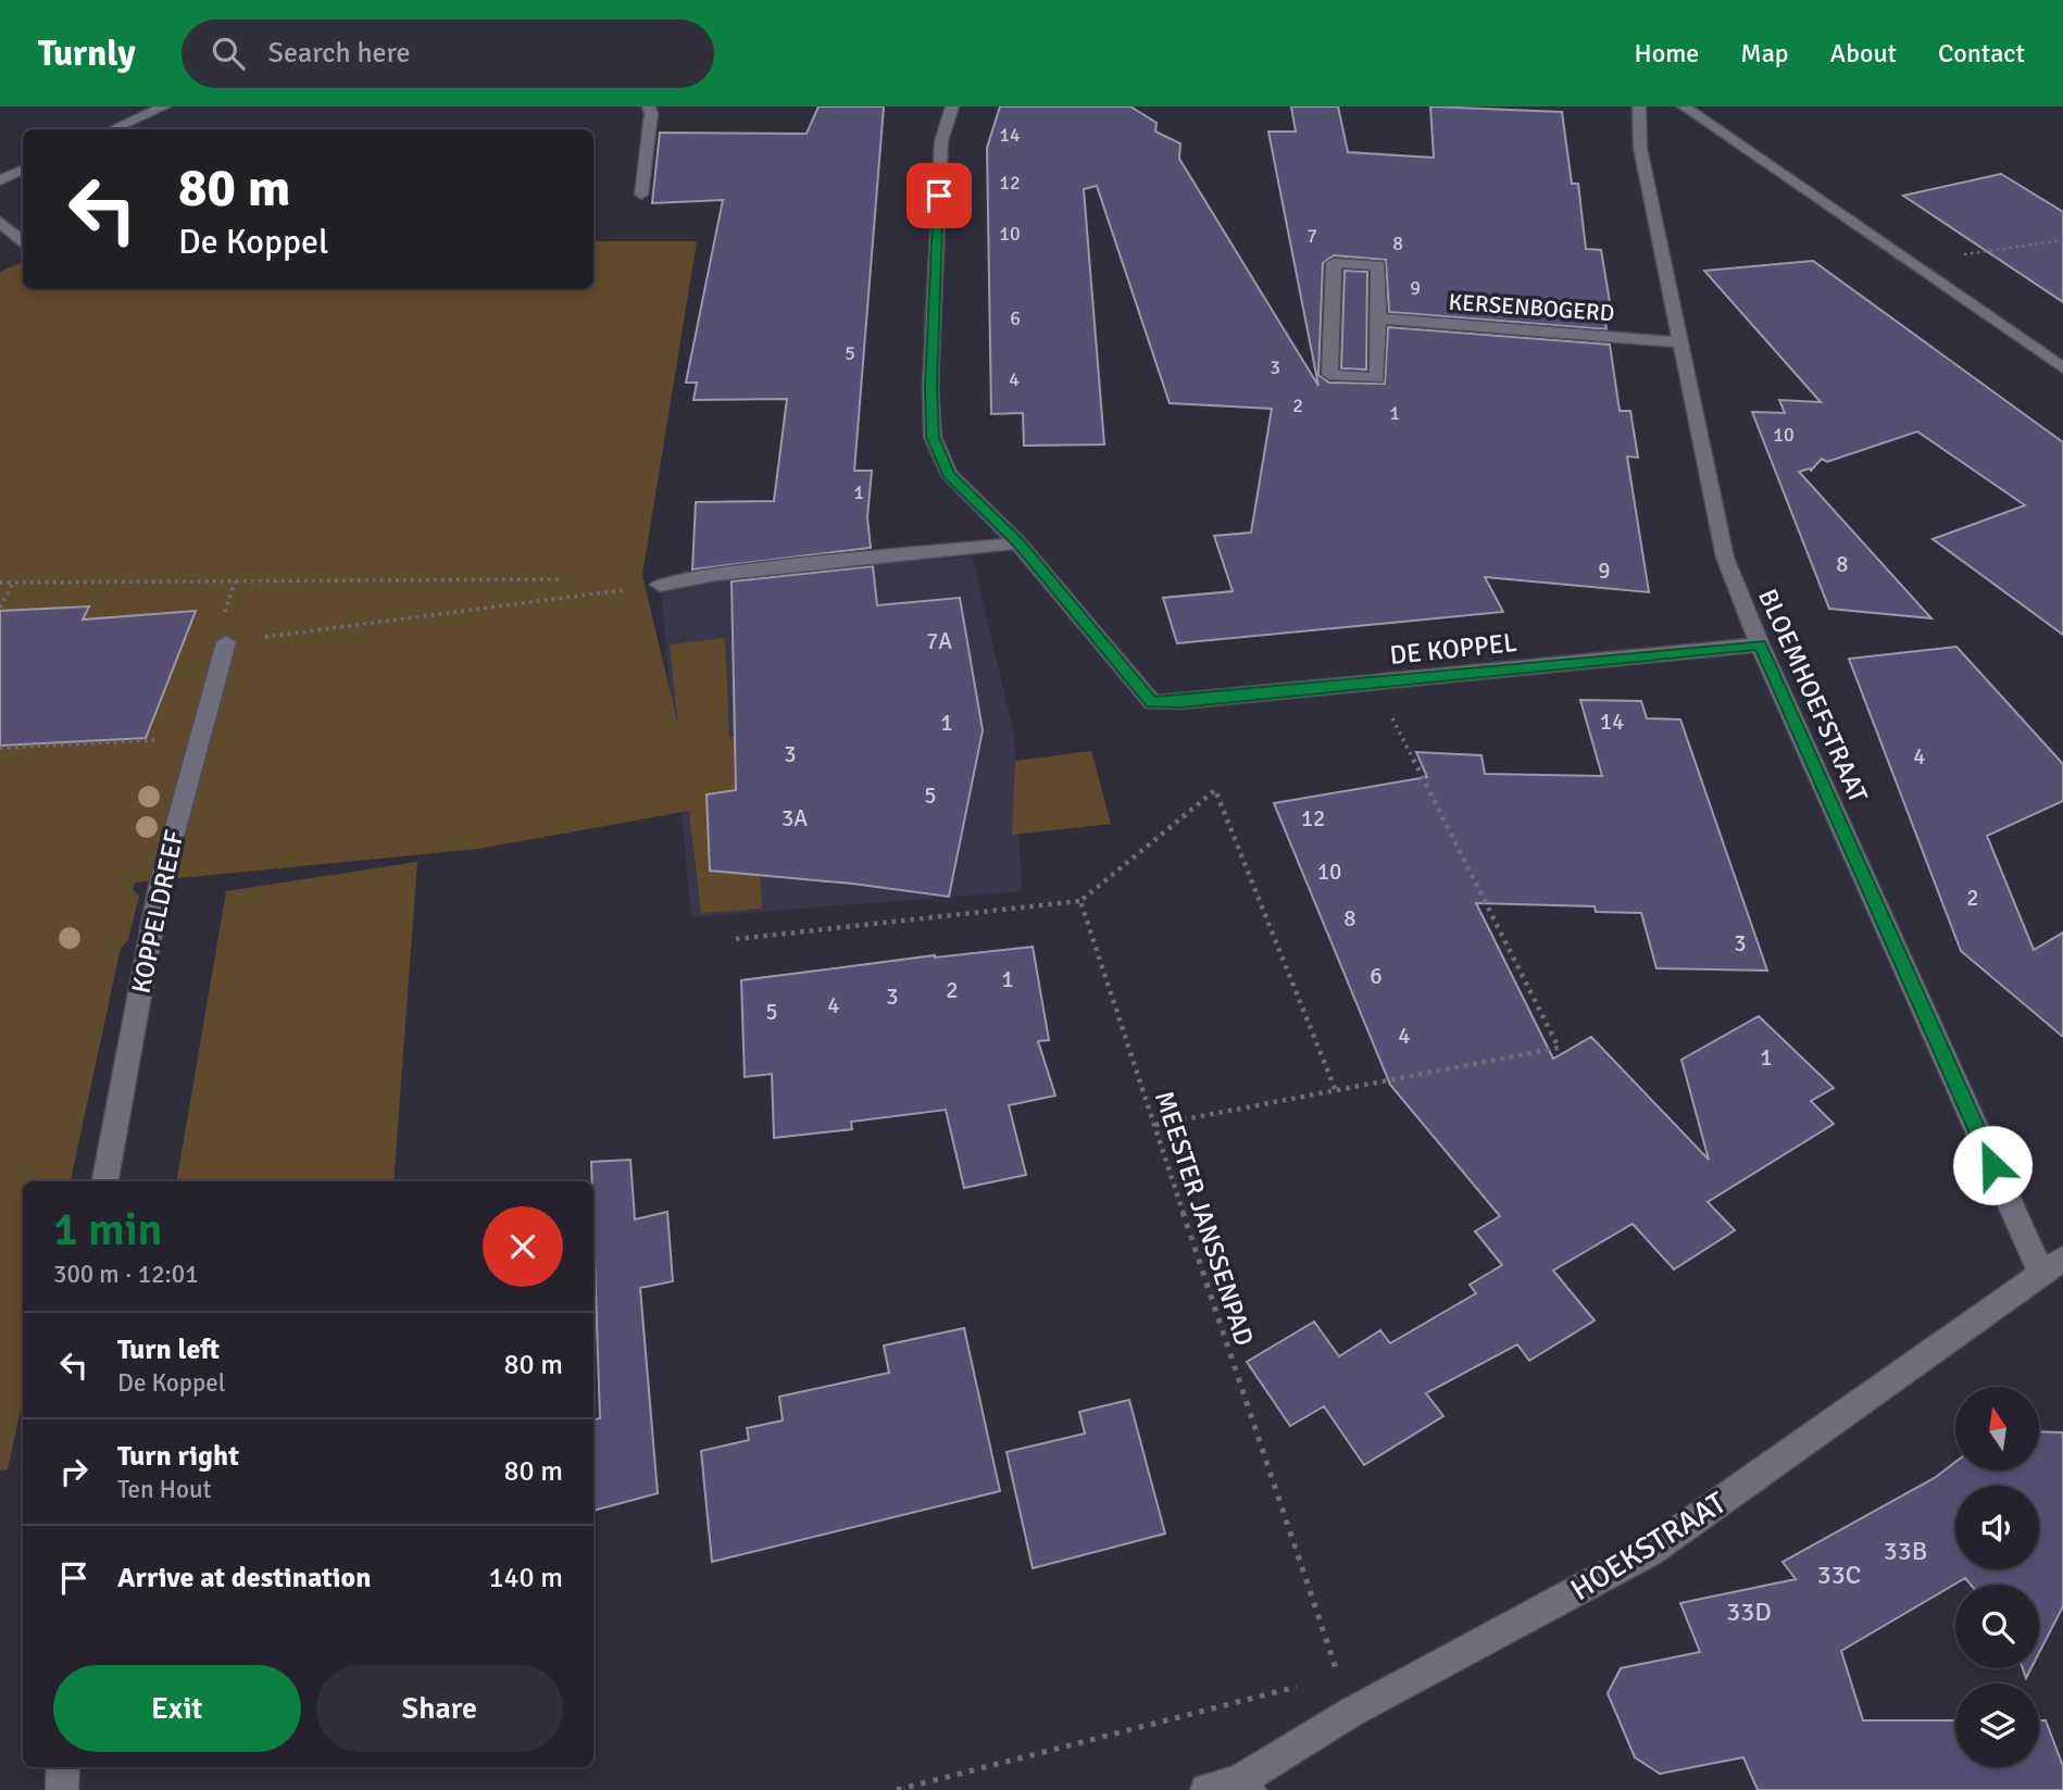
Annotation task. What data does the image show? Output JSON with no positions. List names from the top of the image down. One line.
{"streets":{"street":["KERSENBOGERD","DE KOPPEL","BLOEMHOEFSTRAAT","KOPPELDREEF","HOEKSTRAAT"],"path":["MEESTER JANSSENPAD"]},"crossings":[["KERSENBOGERD","BLOEMHOEFSTRAAT"],["DE KOPPEL","BLOEMHOEFSTRAAT"],["BLOEMHOEFSTRAAT","HOEKSTRAAT"],["MEESTER JANSSENPAD","HOEKSTRAAT"]],"house_numbers":["14","12","10","7","8","9","6","5","3","4","2","1","10","1","8","9","7A","14","1","3","4","5","3A","12","10","2","8","3","6","1","2","3","4","5","4","1","33B","33C","33D"],"north":"top","page":{"header":"Turnly","search":"Search here","nav":["Home","Map","About","Contact"],"turn":["80 m","De Koppel"],"heading":["1 min","300 m · 12:01"],"list":[{"name":"Turn left","note":"De Koppel","value":"80 m"},{"name":"Turn right","note":"Ten Hout","value":"80 m"},{"name":"Arrive at destination","value":"140 m"}],"buttons":["Exit","Share"]}}
